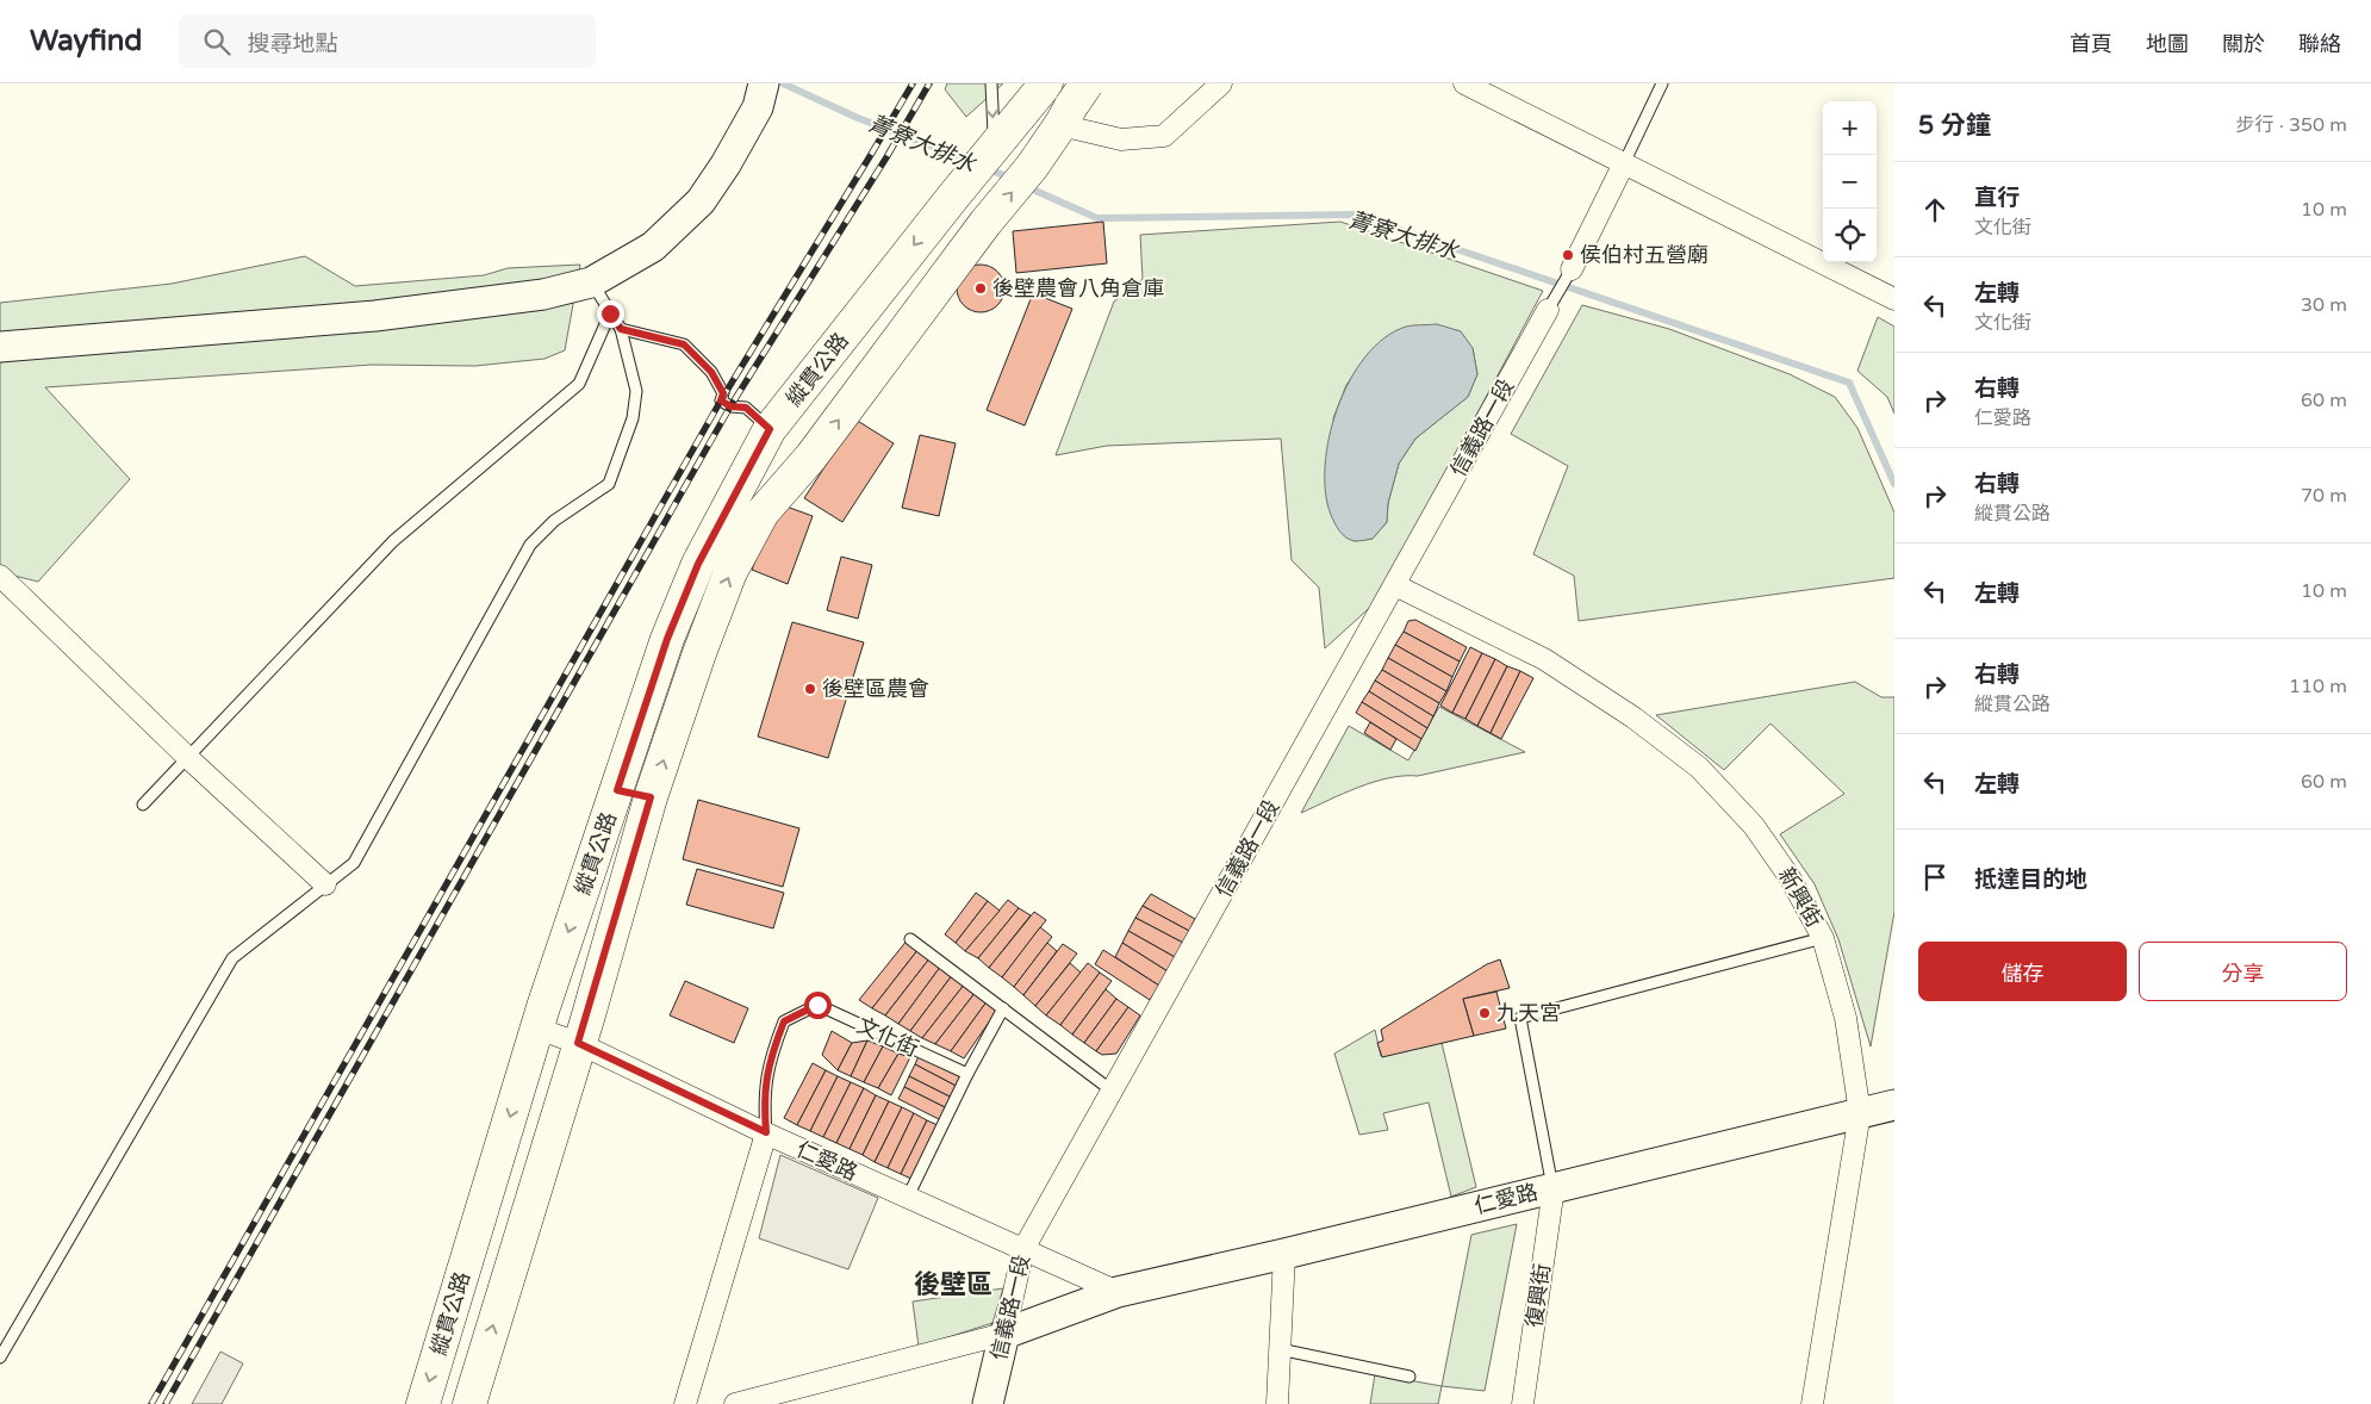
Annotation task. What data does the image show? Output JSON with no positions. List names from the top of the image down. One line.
{"streets":{"main road":["縱貫公路"],"street":["信義路一段","新興街","文化街","仁愛路","復興街"]},"crossings":[["縱貫公路","仁愛路"],["信義路一段","新興街"],["信義路一段","仁愛路"],["新興街","仁愛路"],["文化街","仁愛路"],["仁愛路","復興街"]],"districts":["後壁區"],"water":["菁寮大排水"],"places":["侯伯村五營廟","後壁農會八角倉庫","後壁區農會","九天宮"],"page":{"header":"Wayfind","search":"搜尋地點","nav":["首頁","地圖","關於","聯絡"],"heading":["5 分鐘","步行 · 350 m"],"map_buttons":["+","−"],"list":[["直行","文化街","10 m"],["左轉","文化街","30 m"],["右轉","仁愛路","60 m"],["右轉","縱貫公路","70 m"],["左轉","10 m"],["右轉","縱貫公路","110 m"],["左轉","60 m"],"抵達目的地"],"buttons":["儲存","分享"]}}
